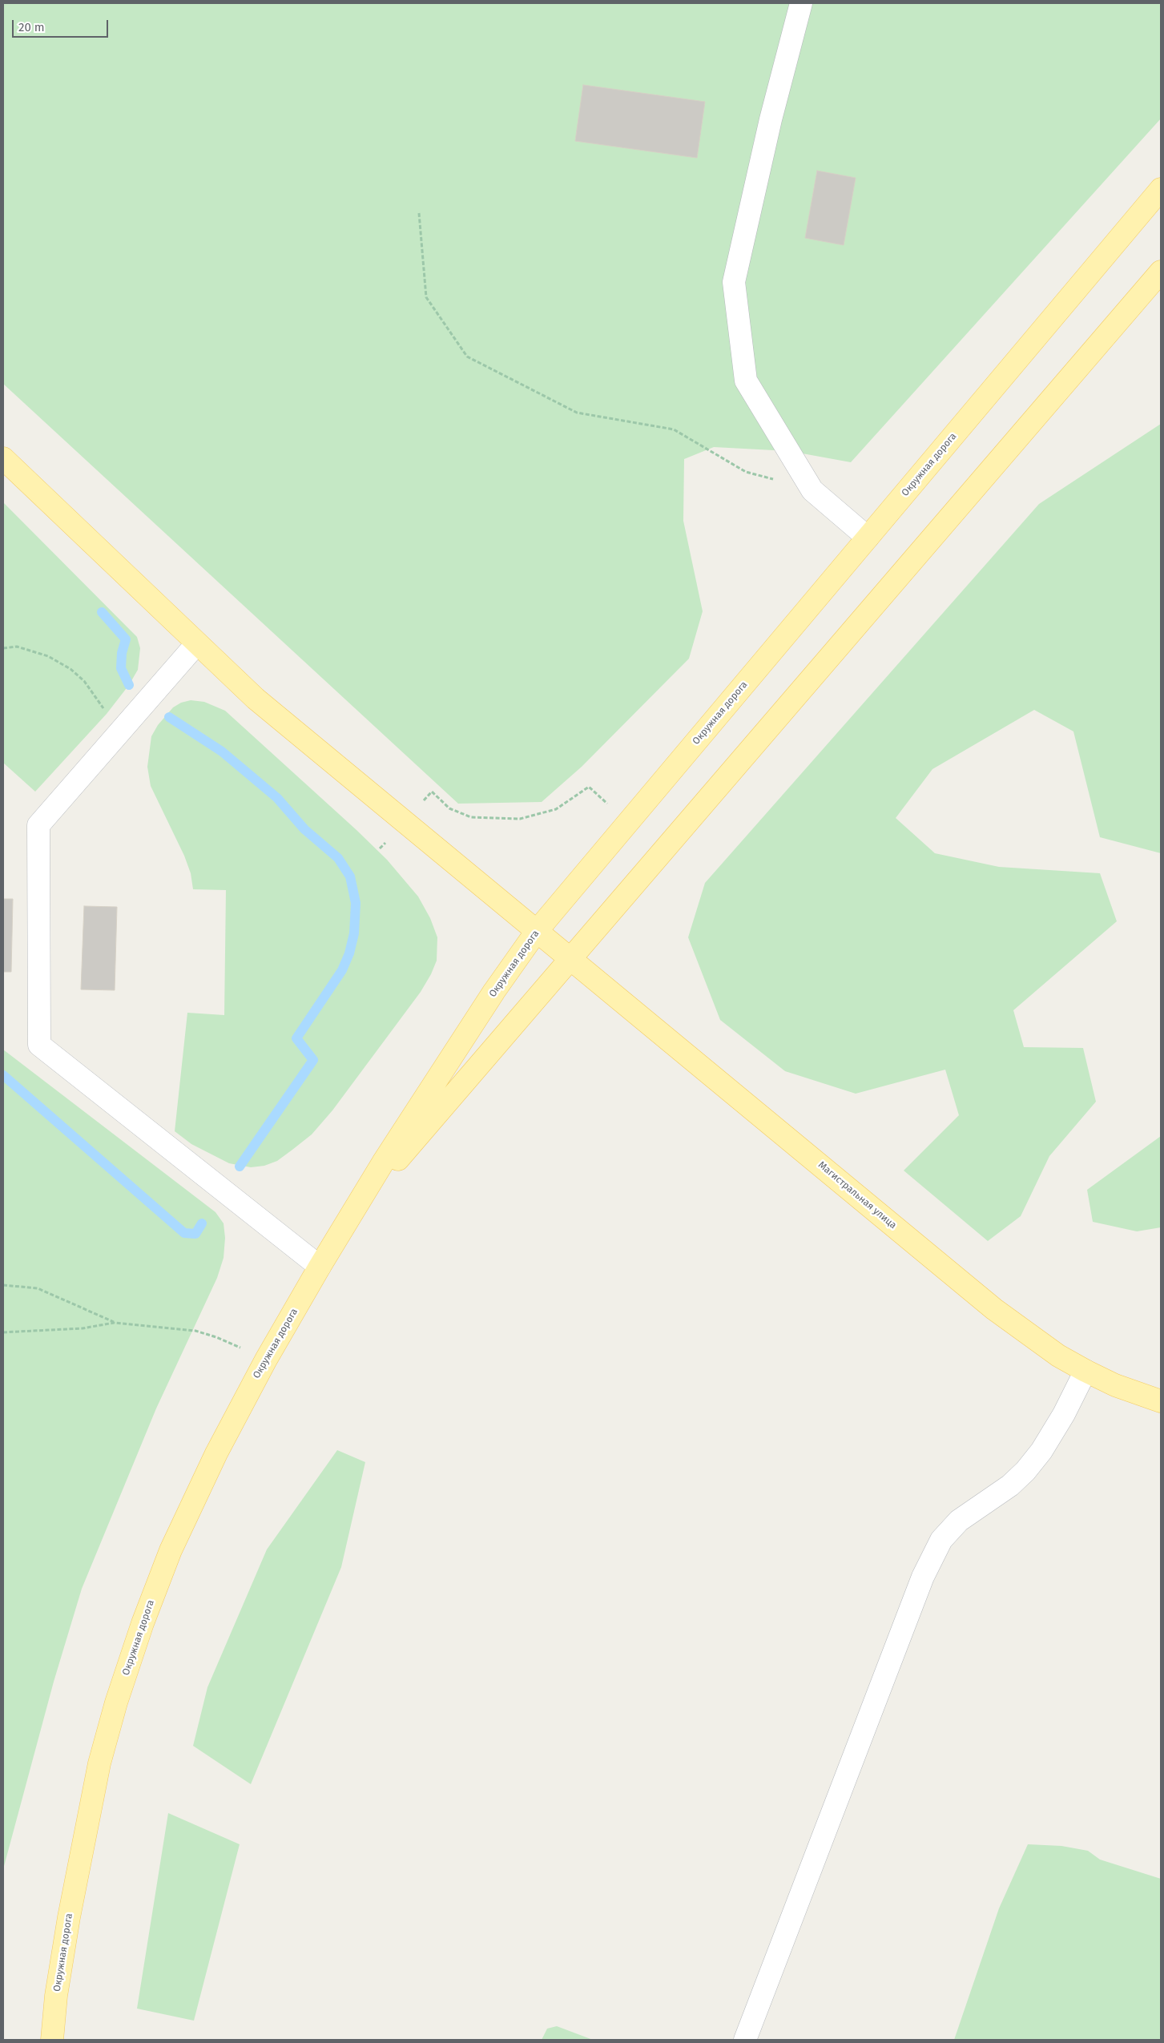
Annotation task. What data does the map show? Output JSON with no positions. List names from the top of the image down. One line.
{"streets":{"main road":["Окружная дорога","Магистральная улица"]},"crossings":[["Окружная дорога","Магистральная улица"]],"scale_bar":"20 m"}
